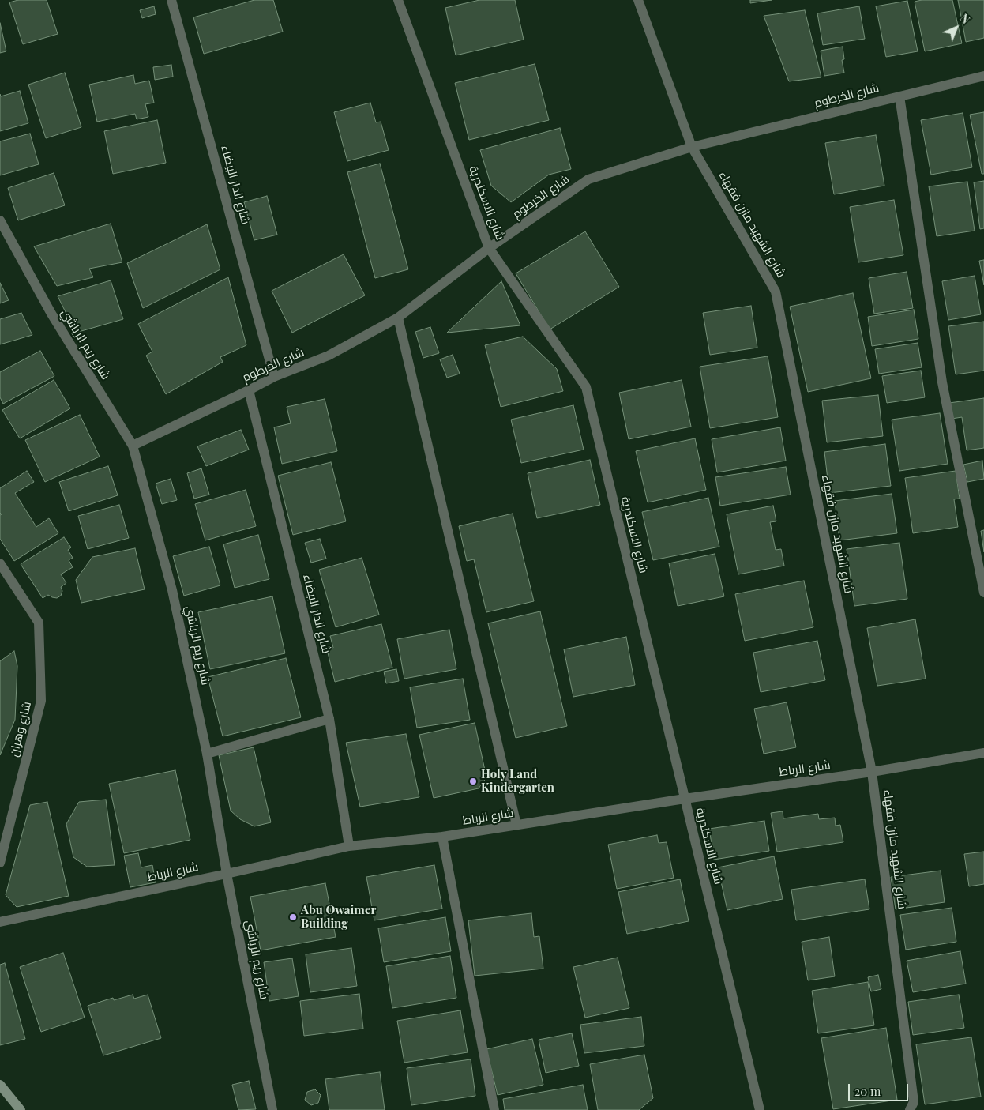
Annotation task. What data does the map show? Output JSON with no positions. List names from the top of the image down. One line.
{"streets":{"street":["شارع الخرطوم","شارع الدار البيضاء","شارع الاسكندرية","شارع الشهيد مازن فقهاء","شارع ريم الرياشي","شارع وهران","شارع الرباط"]},"crossings":[["شارع الخرطوم","شارع الدار البيضاء"],["شارع الخرطوم","شارع الاسكندرية"],["شارع الخرطوم","شارع الشهيد مازن فقهاء"],["شارع الخرطوم","شارع ريم الرياشي"],["شارع الدار البيضاء","شارع الرباط"],["شارع الاسكندرية","شارع الرباط"],["شارع الشهيد مازن فقهاء","شارع الرباط"],["شارع ريم الرياشي","شارع الرباط"]],"places":["Holy Land Kindergarten","Abu Owaimer Building"],"scale_bar":"20 m","north":"top right"}
